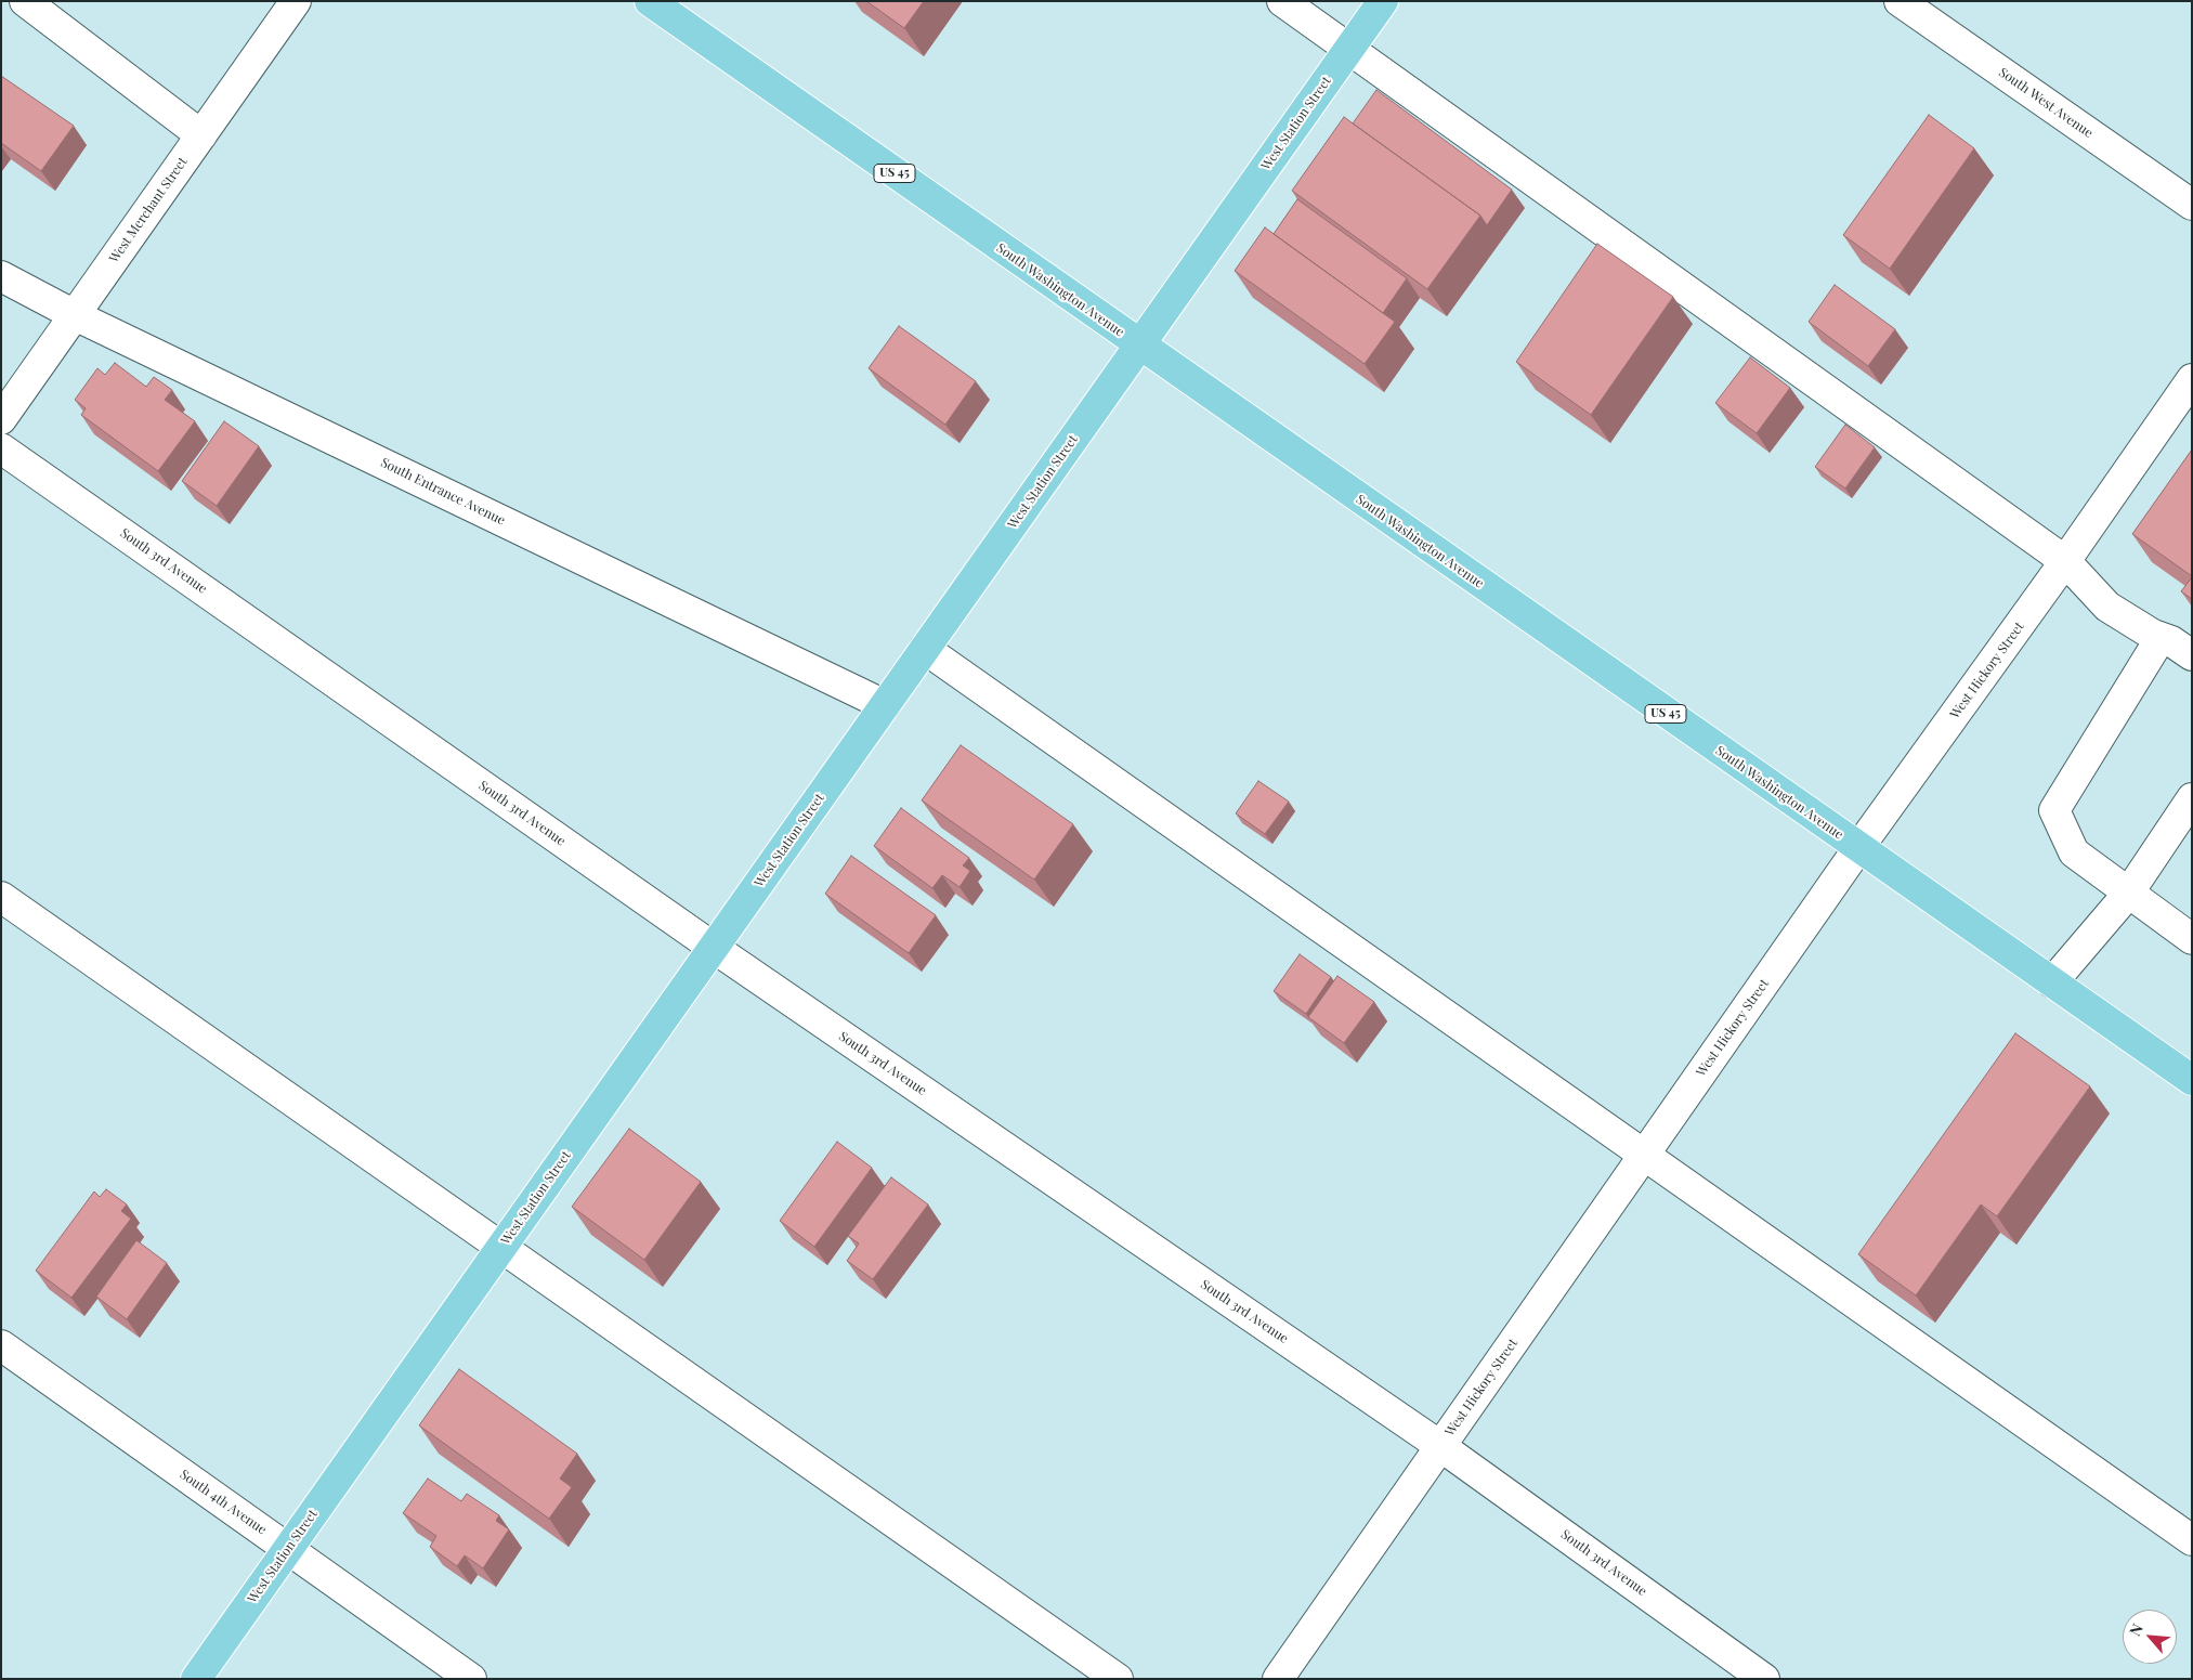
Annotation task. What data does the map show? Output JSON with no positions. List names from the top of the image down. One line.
{"streets":{"main road":["West Station Street","US 45","South Washington Avenue"],"street":["South West Avenue","West Merchant Street","South Entrance Avenue","South 3rd Avenue","West Hickory Street","South 4th Avenue"]},"crossings":[["West Station Street","South Washington Avenue"],["West Station Street","South Entrance Avenue"],["West Station Street","South 3rd Avenue"],["West Station Street","South 4th Avenue"],["West Merchant Street","South Entrance Avenue"],["South Washington Avenue","West Hickory Street"],["South 3rd Avenue","West Hickory Street"]],"north":"top left"}
